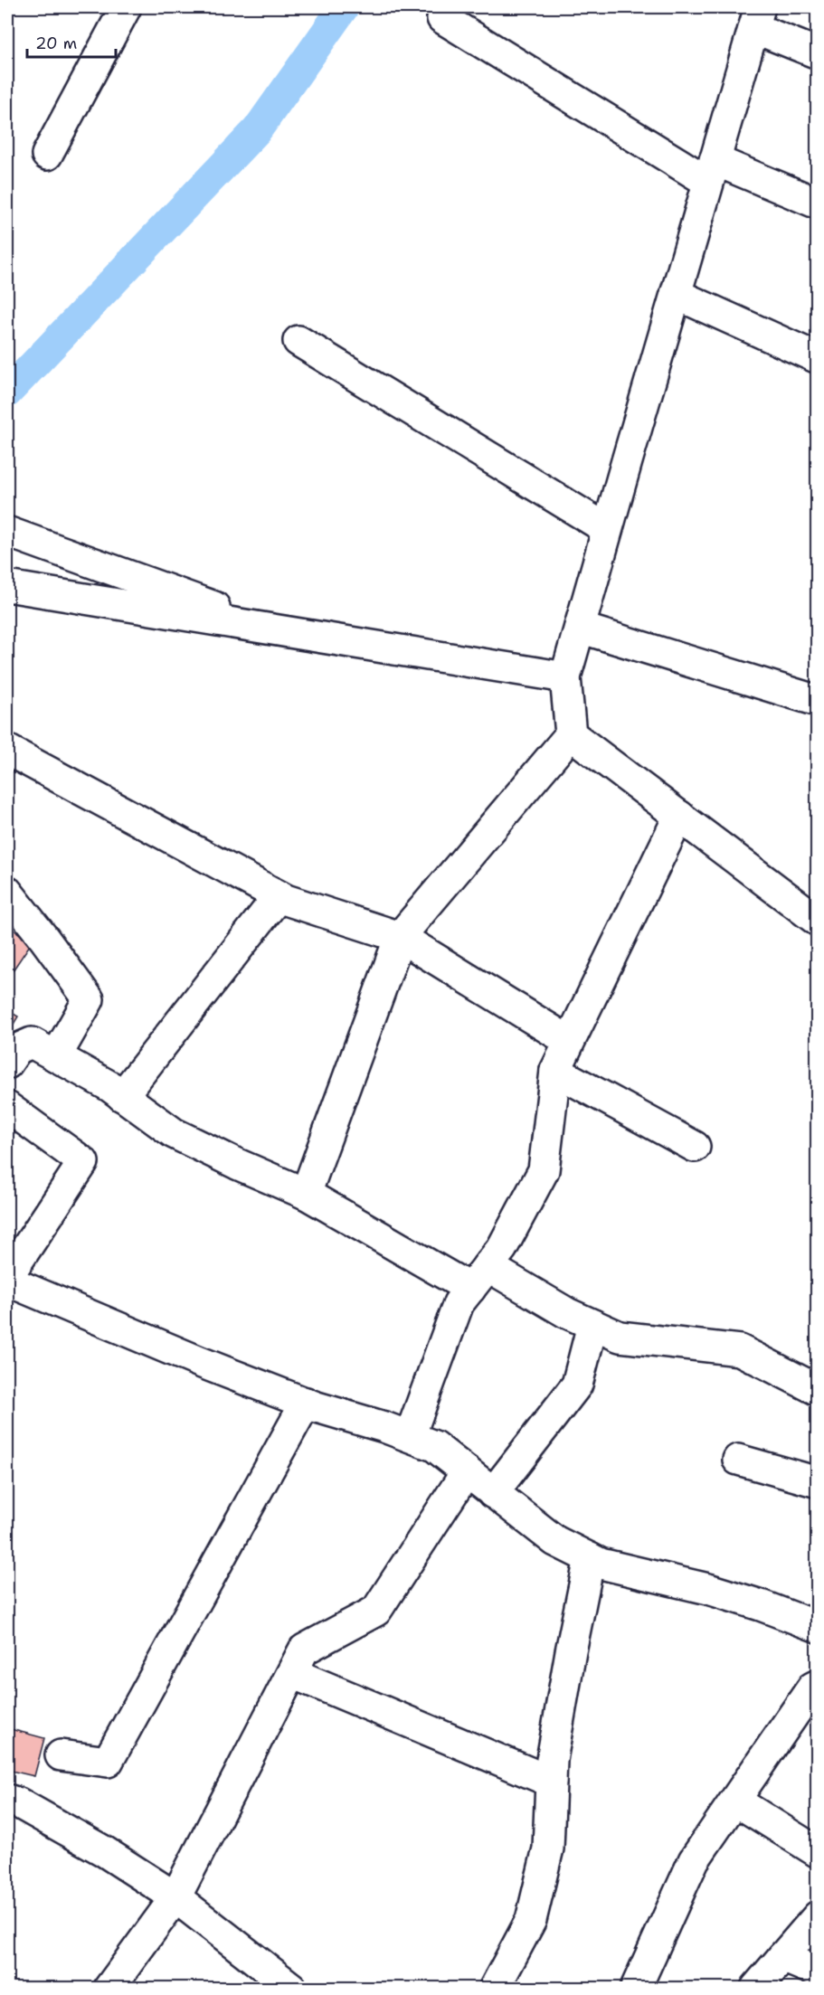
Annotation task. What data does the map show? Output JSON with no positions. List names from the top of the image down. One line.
{"scale_bar":"20 m"}
